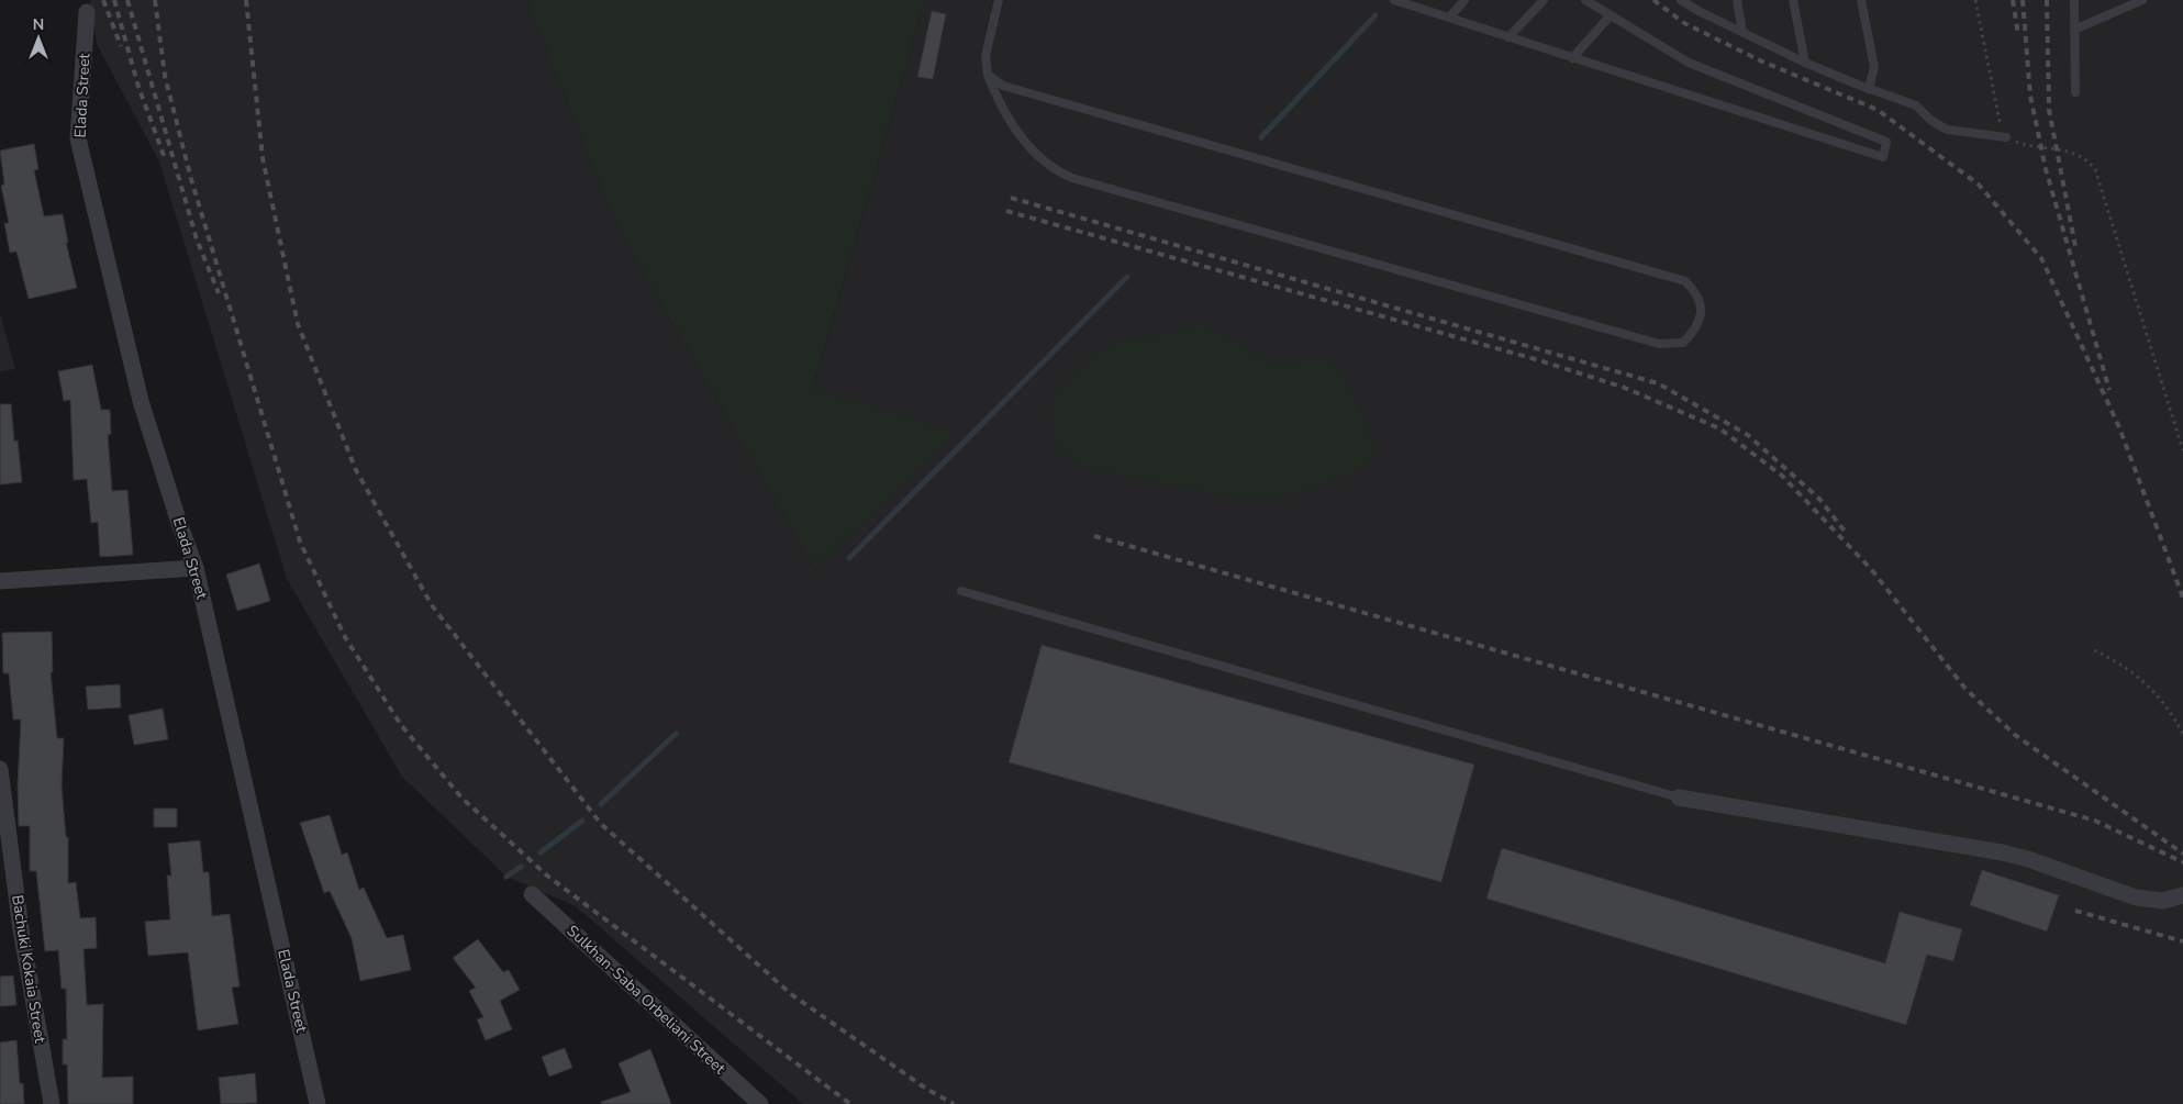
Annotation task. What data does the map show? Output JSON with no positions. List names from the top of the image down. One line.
{"streets":{"street":["Elada Street","Bachuki Kokaia Street","Sulkhan-Saba Orbeliani Street"]},"north":"top"}
